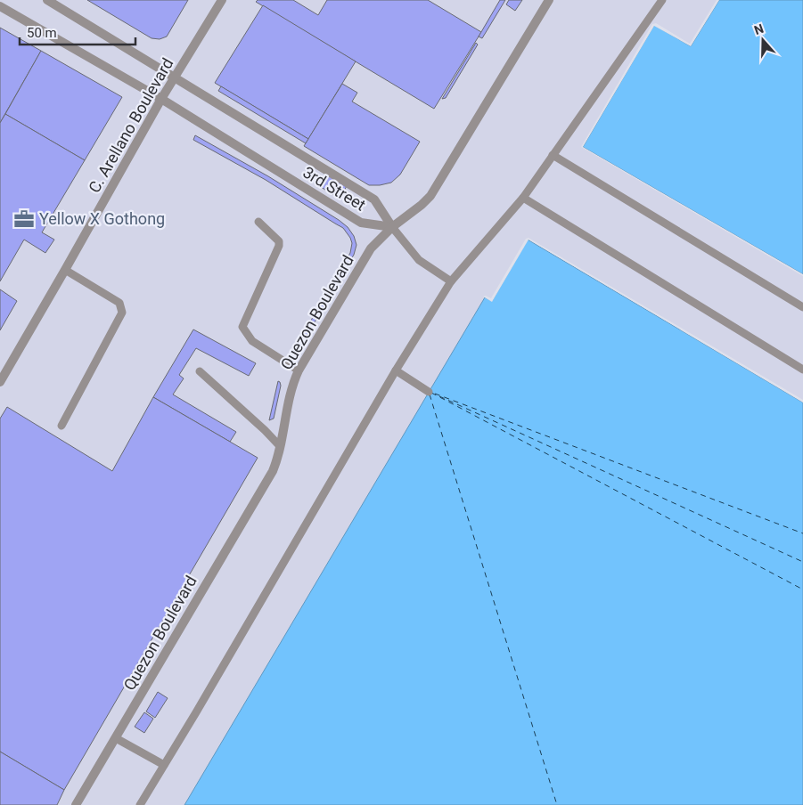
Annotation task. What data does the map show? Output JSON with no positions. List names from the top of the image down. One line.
{"streets":{"street":["C. Arellano Boulevard","3rd Street","Quezon Boulevard"]},"crossings":[["C. Arellano Boulevard","3rd Street"],["3rd Street","Quezon Boulevard"]],"places":{"office":["Yellow X Gothong"]},"scale_bar":"50 m","north":"top"}
